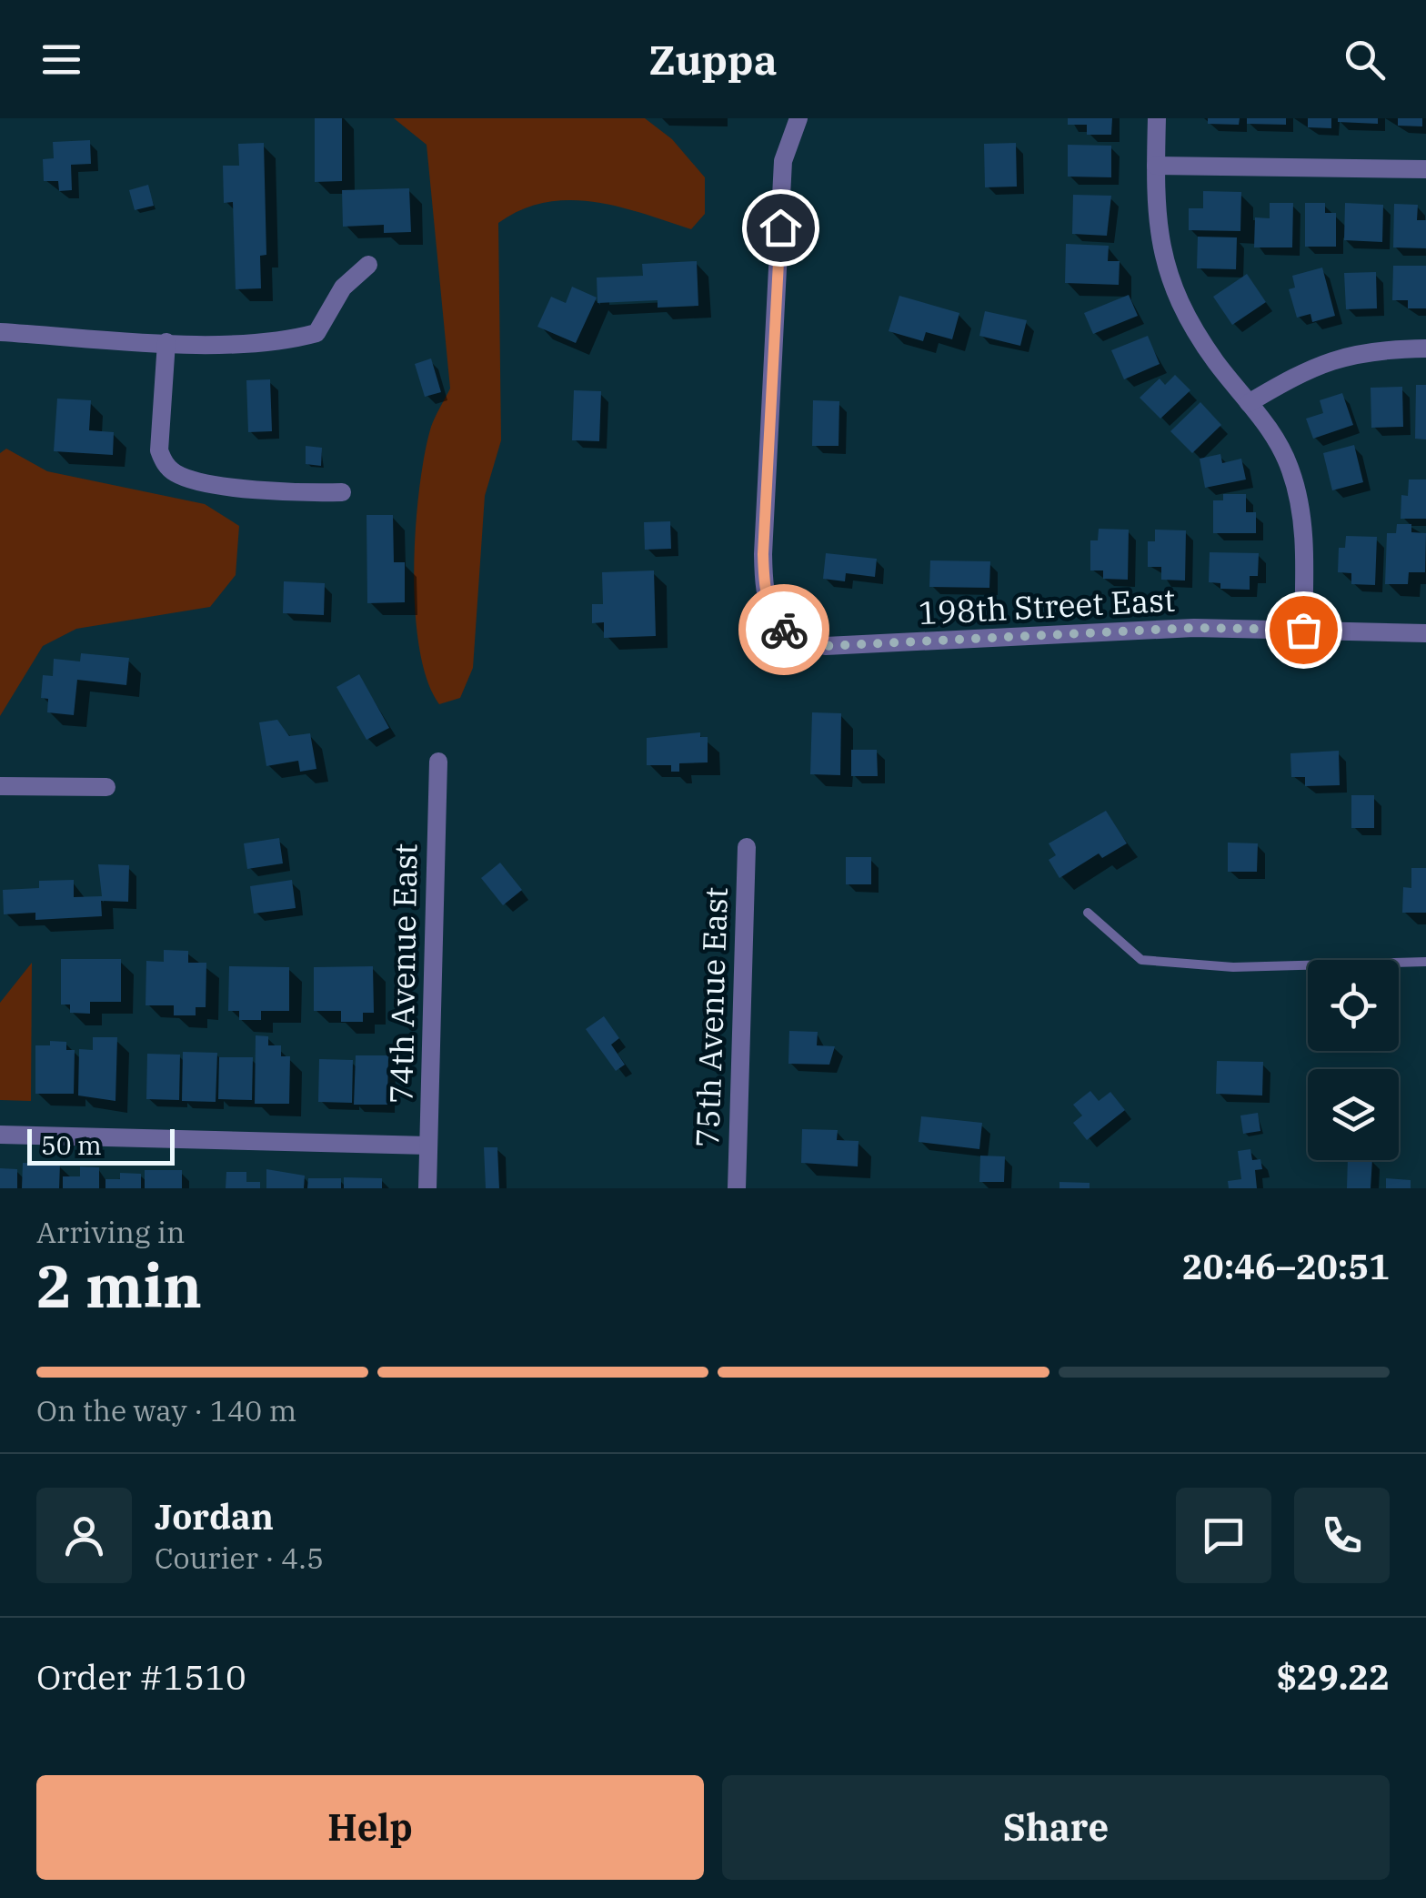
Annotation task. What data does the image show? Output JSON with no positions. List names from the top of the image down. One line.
{"streets":{"street":["198th Street East","74th Avenue East","75th Avenue East"]},"scale_bar":"50 m","page":{"header":"Zuppa","scale":"50 m","heading":["2 min","Arriving in","20:46–20:51"],"panel":["Jordan","Courier · 4.5","Order #1510","$29.22"],"bar":"On the way · 140 m","buttons":["Help","Share"]}}
